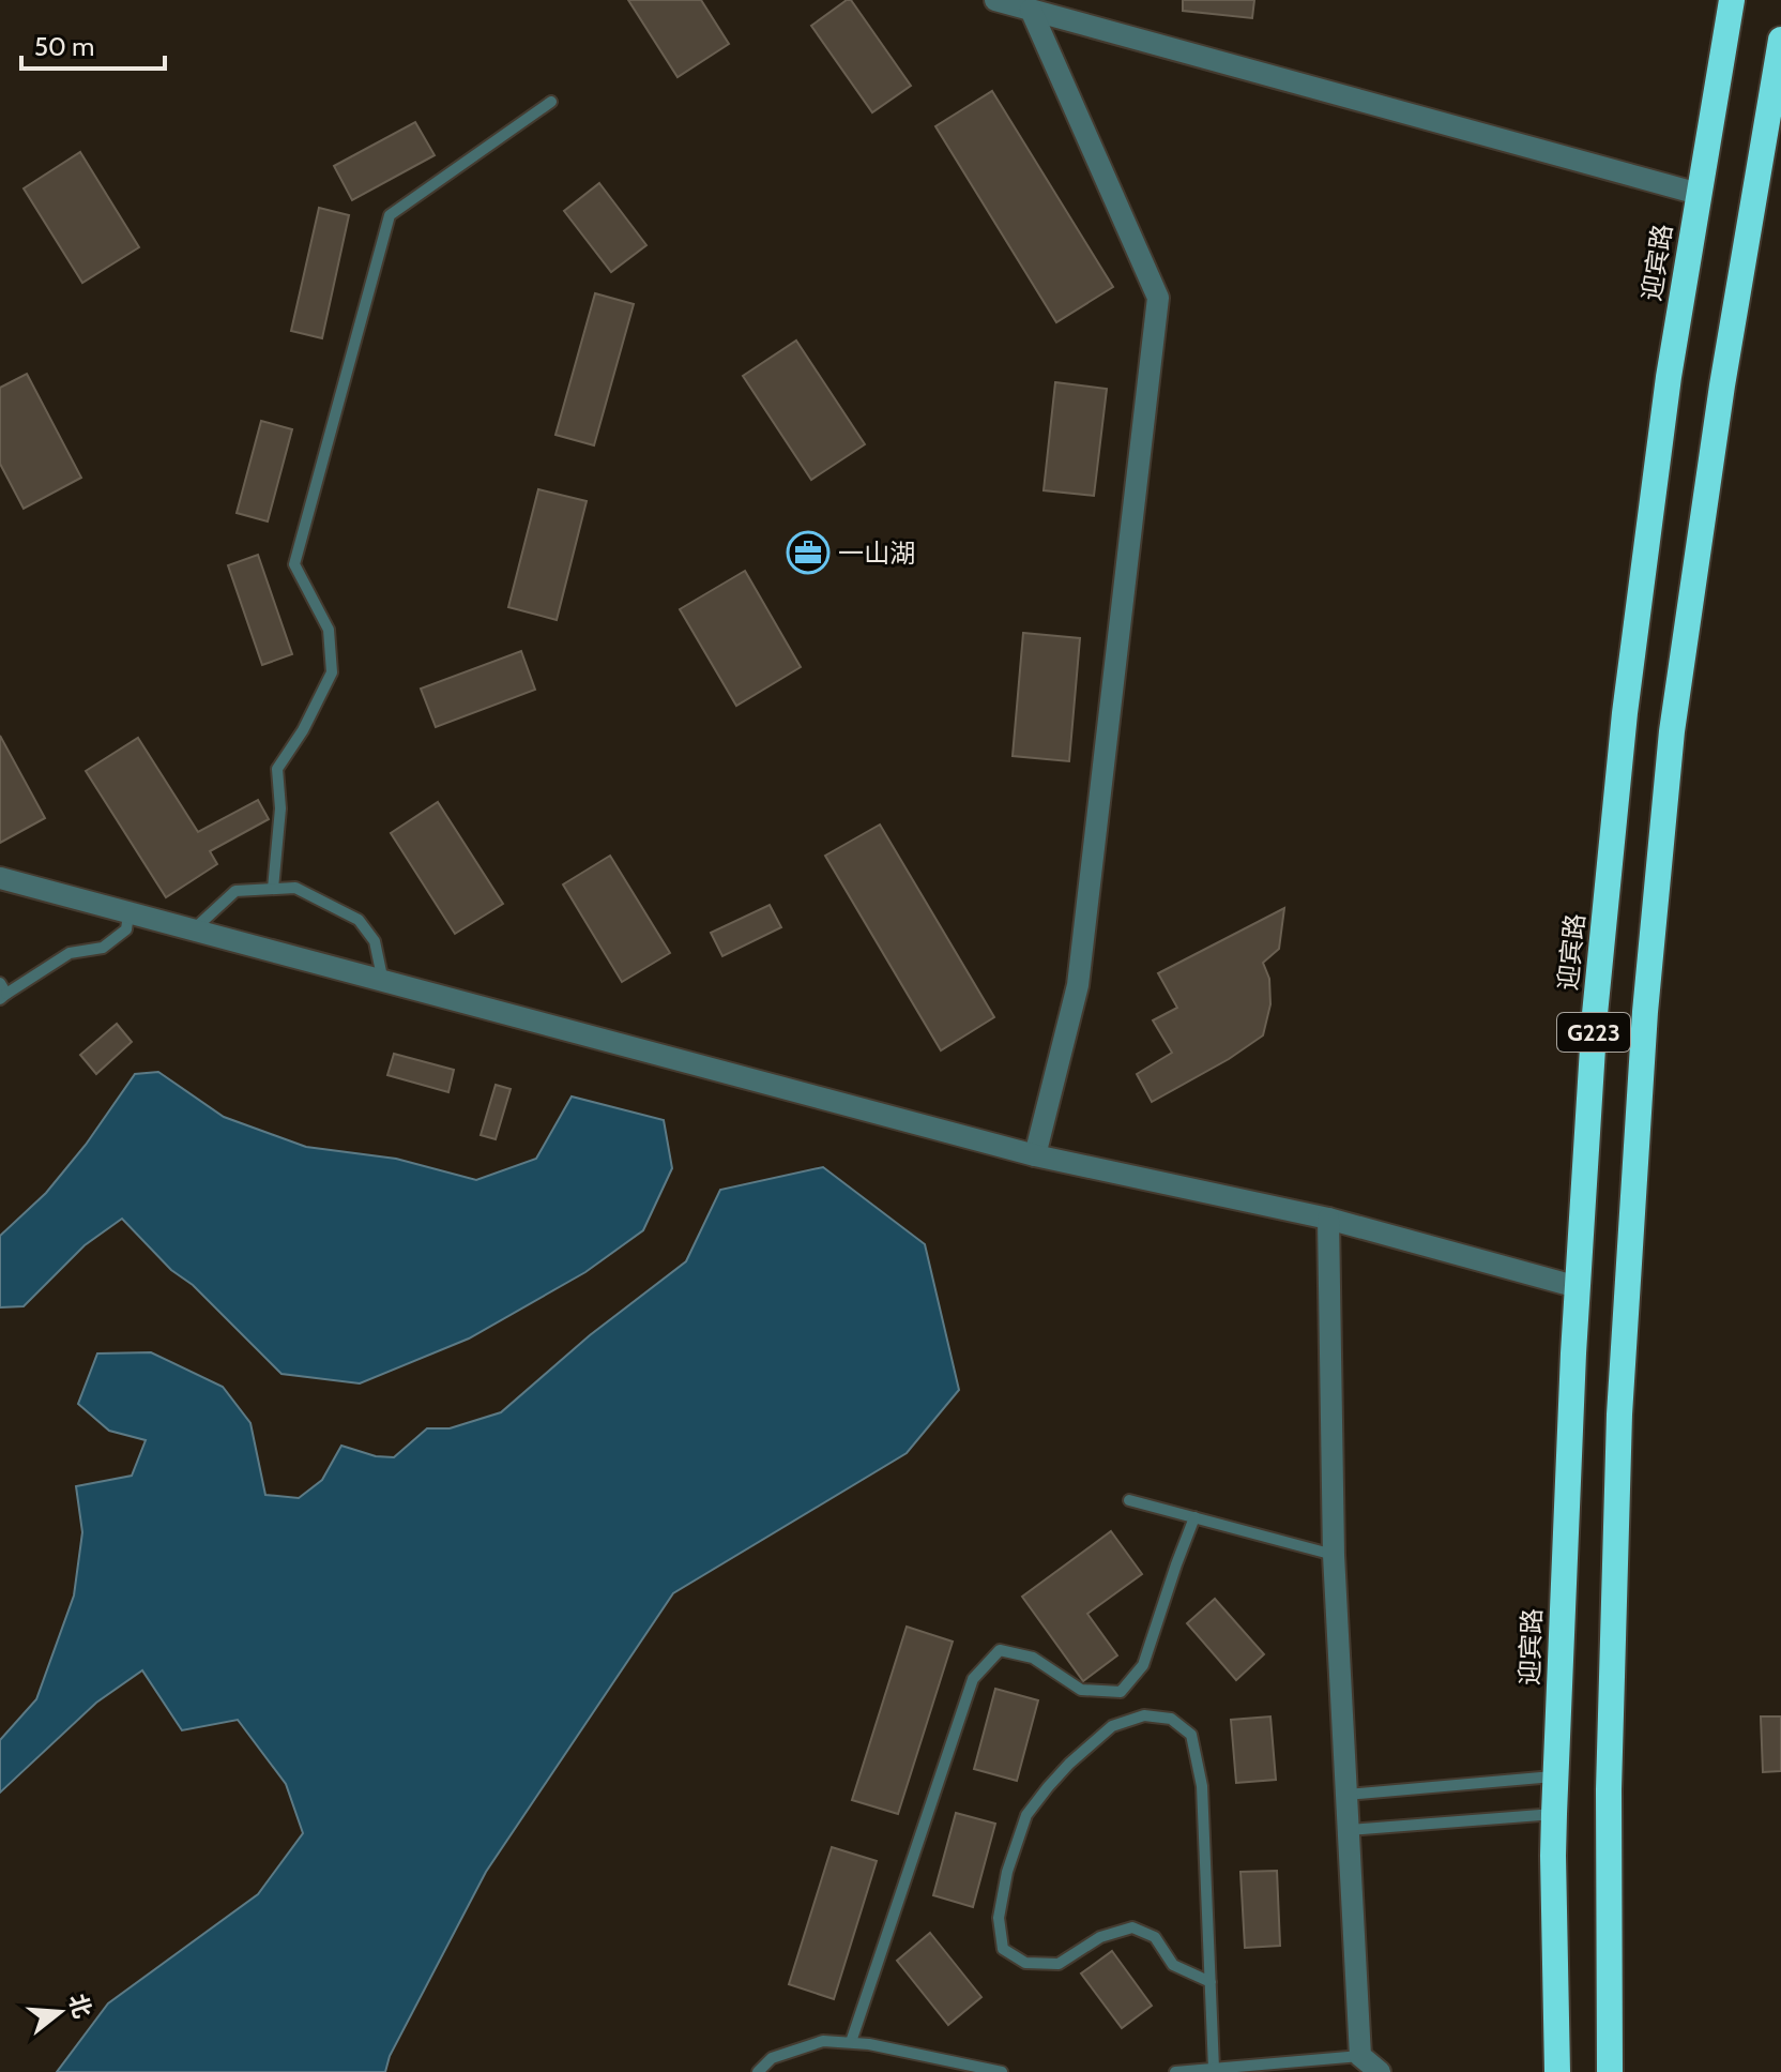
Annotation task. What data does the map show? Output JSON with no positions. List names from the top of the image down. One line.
{"streets":{"highway":["迎宾路","G223"]},"places":{"office":["一山湖"]},"scale_bar":"50 m","north":"right"}
